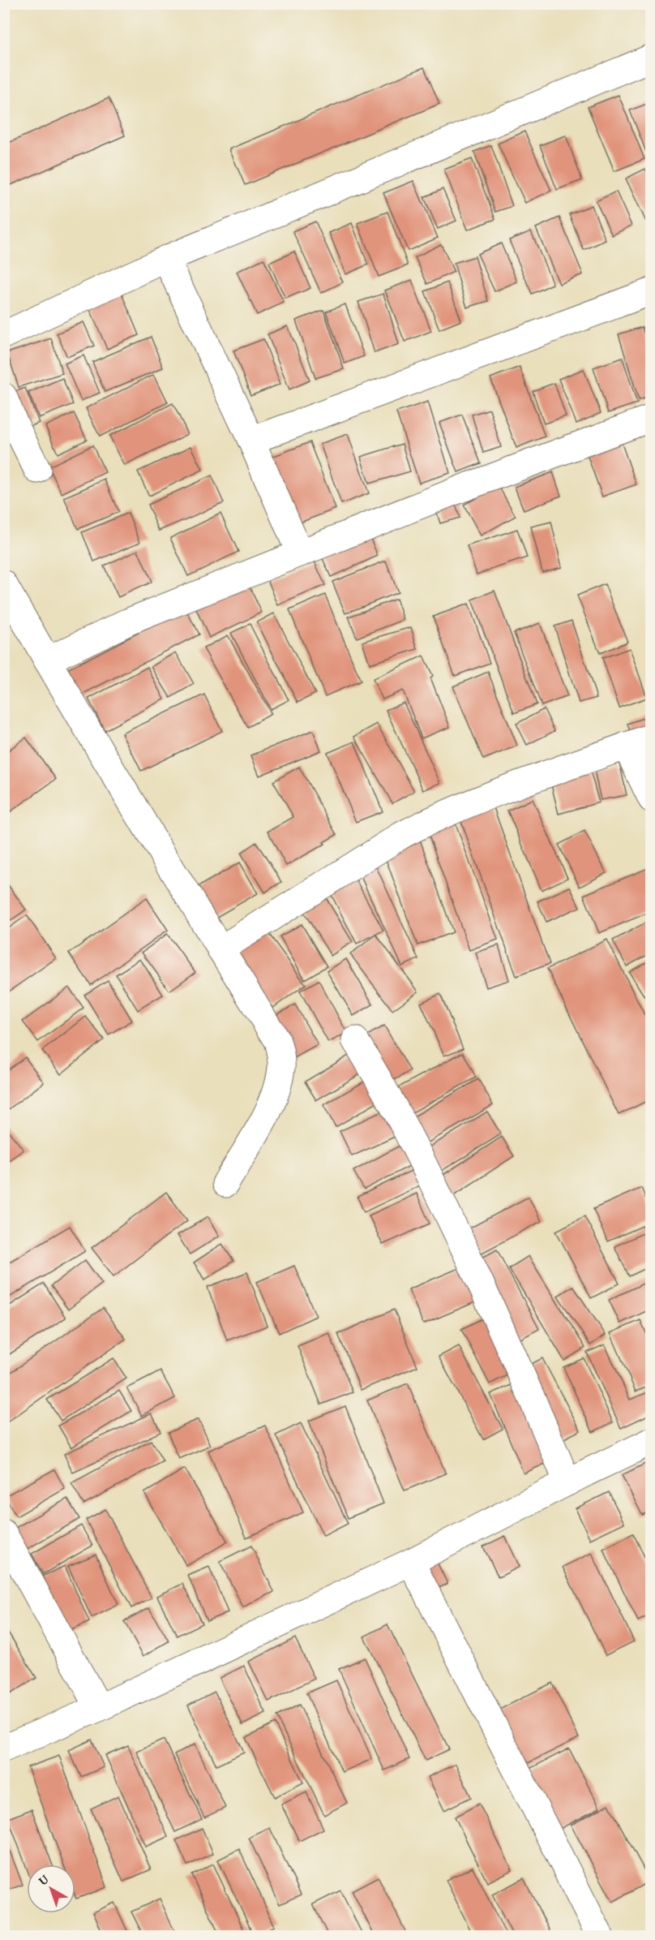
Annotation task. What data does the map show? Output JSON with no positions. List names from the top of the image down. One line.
{"north":"top left"}
